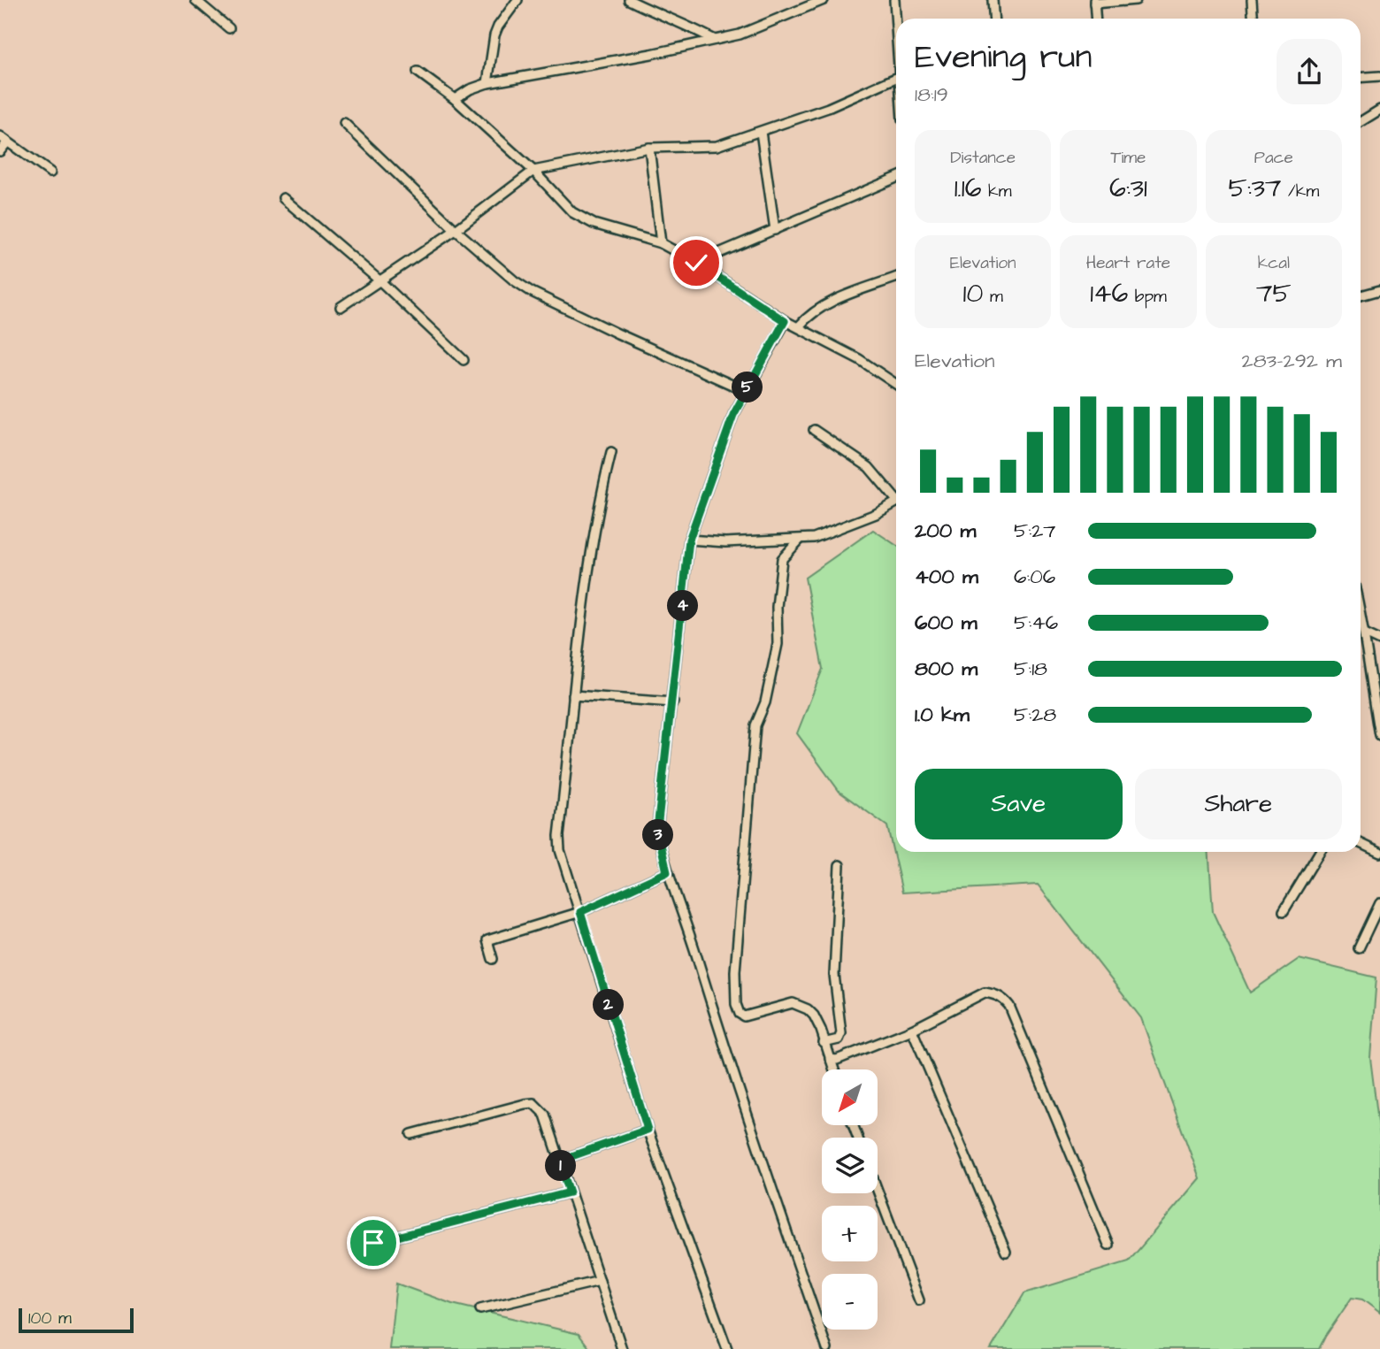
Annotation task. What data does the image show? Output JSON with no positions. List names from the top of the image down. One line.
{"scale_bar":"100 m","north":"bottom left","page":{"heading":["Evening run","18:19"],"stats":[["Distance","1.16 km"],["Time","6:31"],["Pace","5:37 /km"],["Elevation","10 m"],["Heart rate","146 bpm"],["kcal","75"]],"chart":["Elevation","283–292 m"],"pins":["5","4","3","2","1"],"list":[{"name":"200 m","note":"5:27"},{"name":"400 m","note":"6:06"},{"name":"600 m","note":"5:46"},{"name":"800 m","note":"5:18"},{"name":"1.0 km","note":"5:28"}],"buttons":["Save","Share"],"map_buttons":["+","−"],"scale":"100 m"}}
